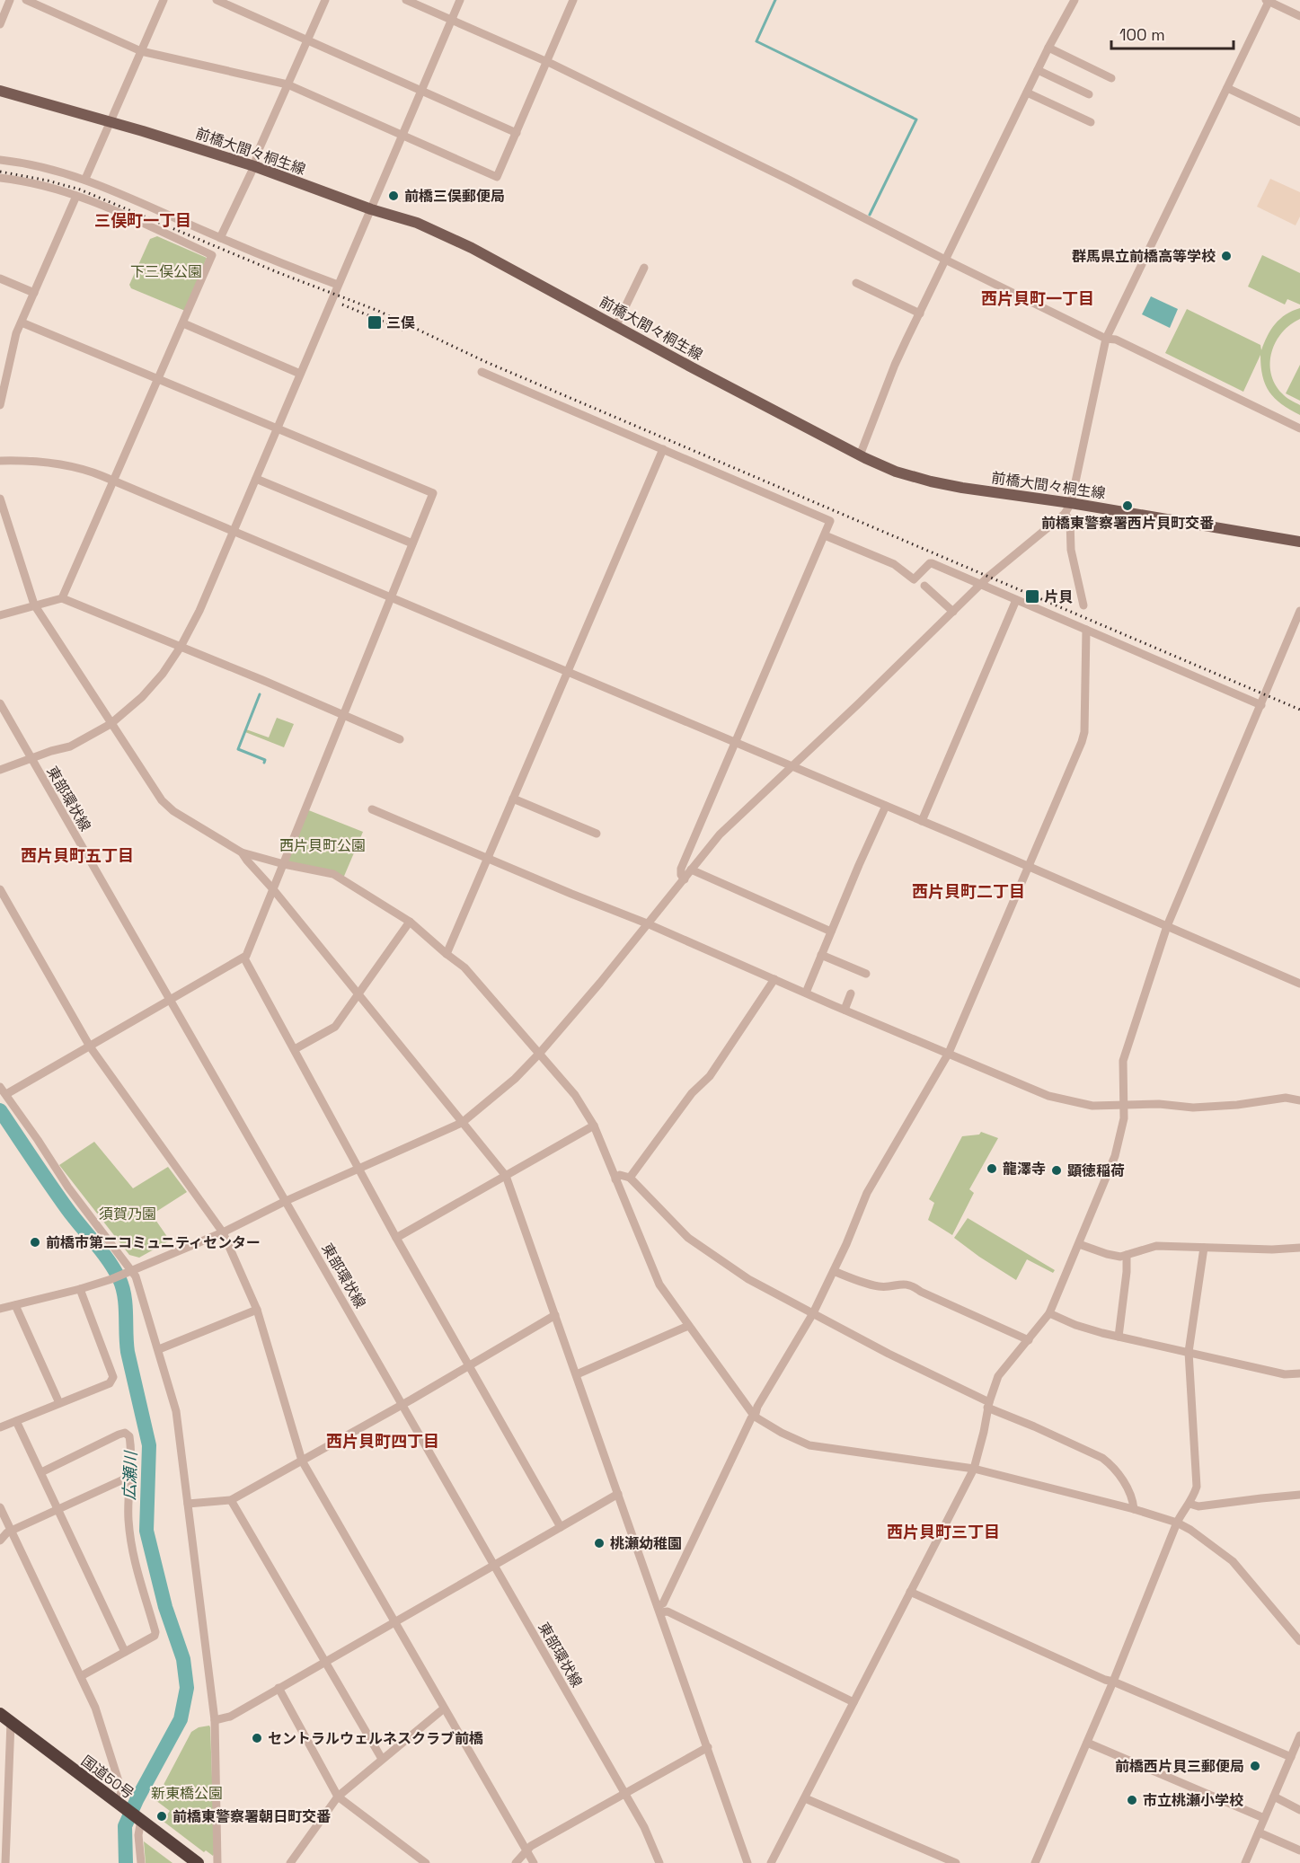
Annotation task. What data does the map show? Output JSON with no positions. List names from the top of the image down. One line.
{"streets":{"highway":["国道50号"],"main road":["前橋大間々桐生線"],"street":["東部環状線"]},"districts":["三俣町一丁目","西片貝町一丁目","西片貝町五丁目","西片貝町二丁目","西片貝町四丁目","西片貝町三丁目"],"water":["広瀬川"],"parks":["下三俣公園","西片貝町公園","須賀乃園","新東橋公園"],"places":{"other":["前橋三俣郵便局","群馬県立前橋高等学校","前橋東警察署西片貝町交番","龍澤寺","顕徳稲荷","前橋市第二コミュニティセンター","桃瀬幼稚園","セントラルウェルネスクラブ前橋","前橋西片貝三郵便局","市立桃瀬小学校","前橋東警察署朝日町交番"],"transit":["三俣","片貝"]},"scale_bar":"100 m"}
